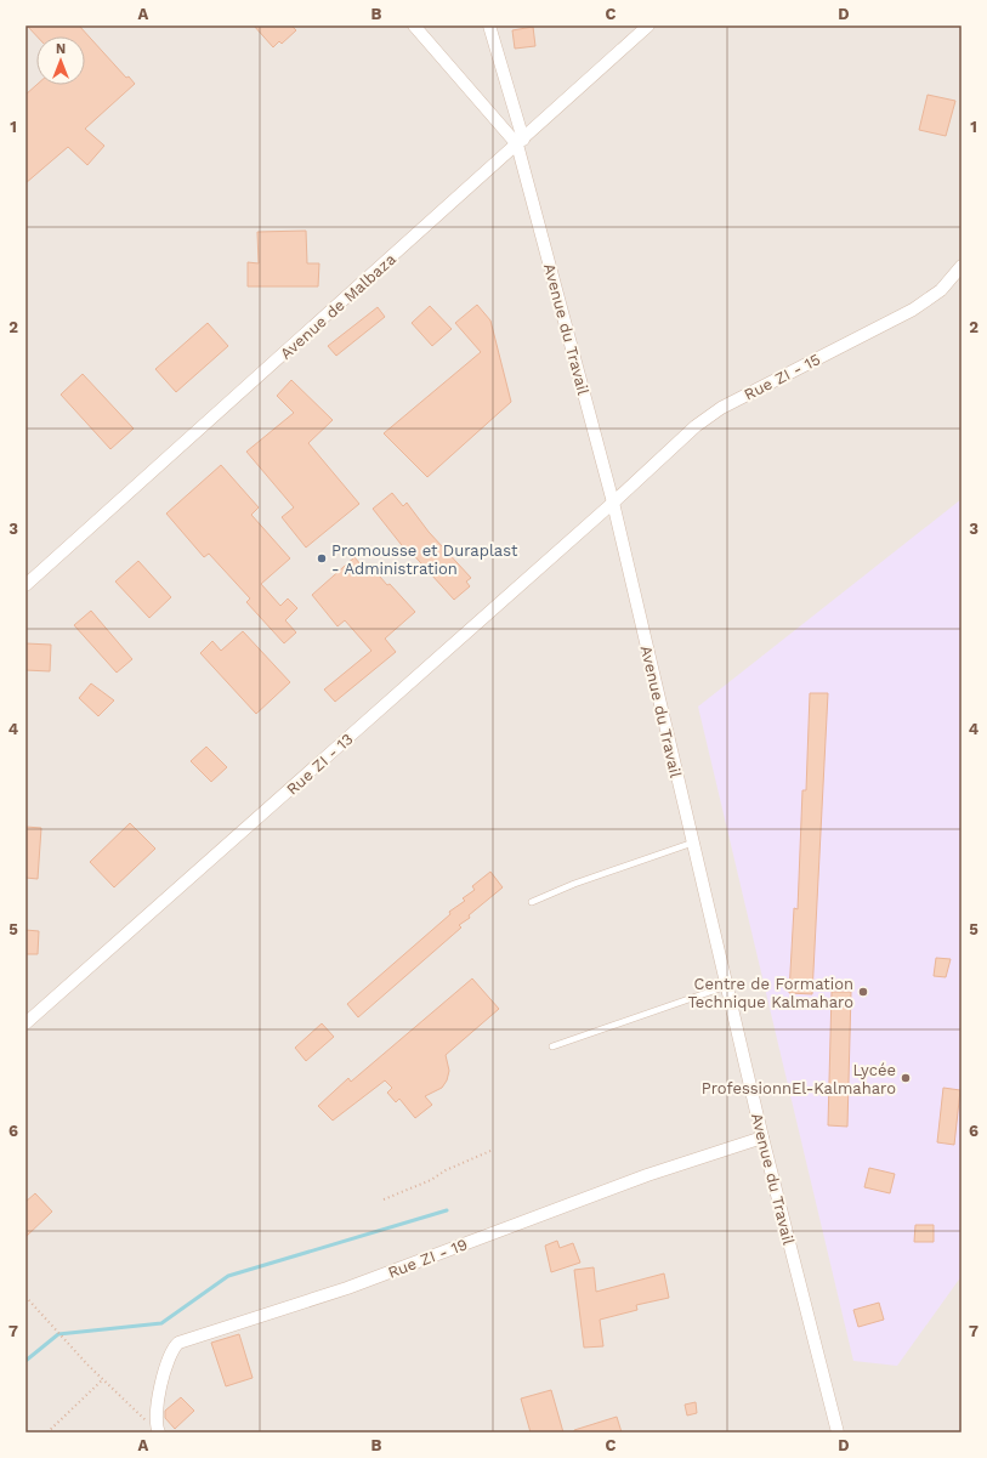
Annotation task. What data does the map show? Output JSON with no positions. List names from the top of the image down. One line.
{"streets":{"street":["Avenue de Malbaza","Avenue du Travail","Rue ZI - 15","Rue ZI - 13","Rue ZI - 19"]},"crossings":[["Avenue de Malbaza","Avenue du Travail"],["Avenue du Travail","Rue ZI - 15"],["Avenue du Travail","Rue ZI - 13"],["Avenue du Travail","Rue ZI - 19"],["Rue ZI - 15","Rue ZI - 13"]],"places":["Promousse et Duraplast - Administration","Centre de Formation Technique Kalmaharo","Lycée ProfessionnEl-Kalmaharo"],"north":"top","grid":{"columns":["A","B","C","D"],"rows":["1","2","3","4","5","6","7"]}}
